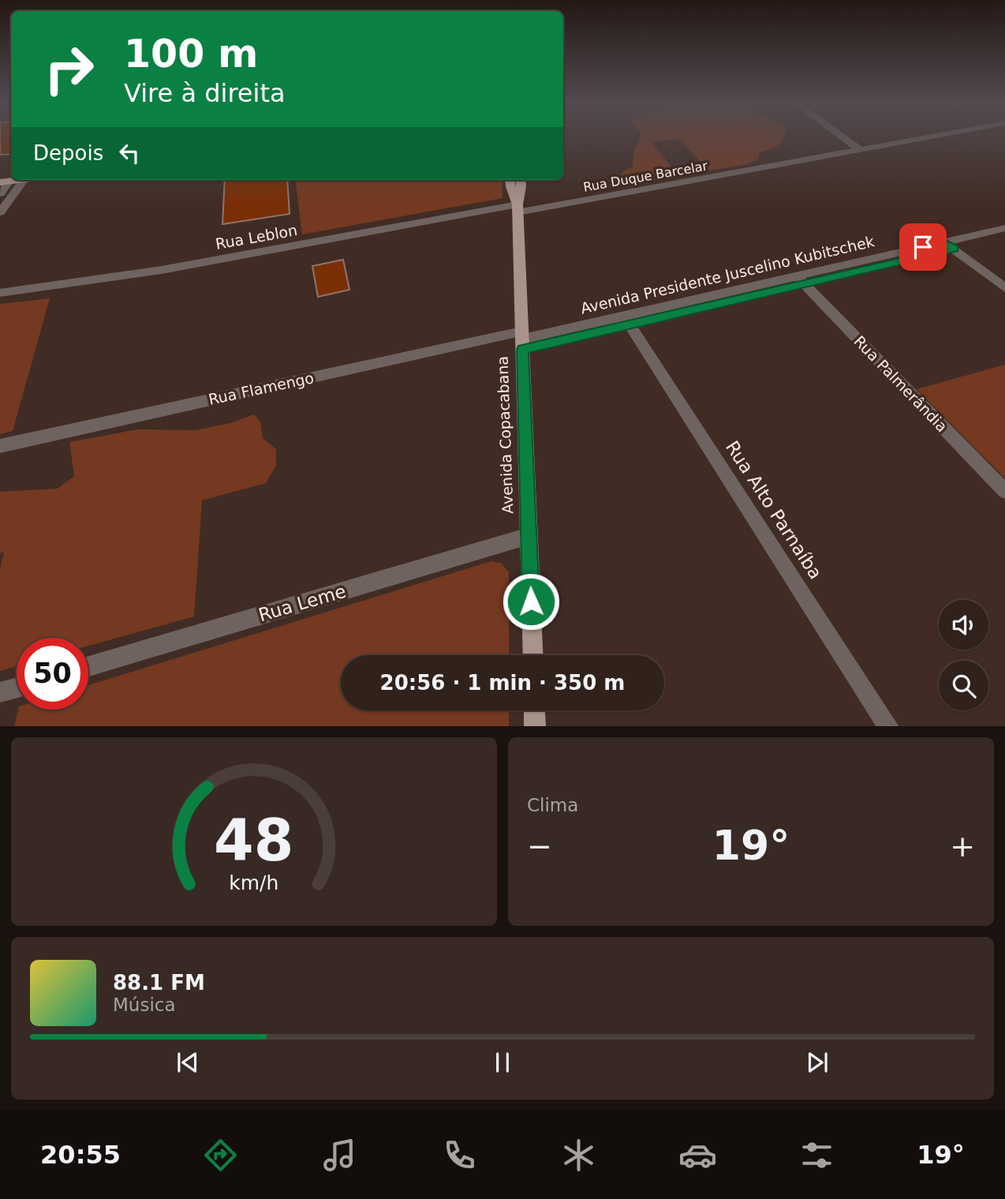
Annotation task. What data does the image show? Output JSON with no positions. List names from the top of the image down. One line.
{"streets":{"main road":["Avenida Copacabana"],"street":["Rua Duque Barcelar","Rua Leblon","Avenida Presidente Juscelino Kubitschek","Rua Palmerândia","Rua Flamengo","Rua Alto Parnaíba","Rua Leme"]},"crossings":[["Rua Duque Barcelar","Rua Leblon"],["Rua Duque Barcelar","Avenida Copacabana"],["Rua Leblon","Avenida Copacabana"],["Avenida Presidente Juscelino Kubitschek","Rua Palmerândia"],["Avenida Presidente Juscelino Kubitschek","Rua Flamengo"],["Avenida Presidente Juscelino Kubitschek","Avenida Copacabana"],["Avenida Presidente Juscelino Kubitschek","Rua Alto Parnaíba"],["Rua Flamengo","Avenida Copacabana"],["Avenida Copacabana","Rua Leme"]],"page":{"turn":["100 m","Vire à direita"],"then":"Depois","limit":"50","trip":"20:56 · 1 min · 350 m","tile":"Clima","heat":["−","19°","+"],"song":["88.1 FM","Música"],"tabs":["20:55","19°"],"gauge":["48","km/h"]}}
